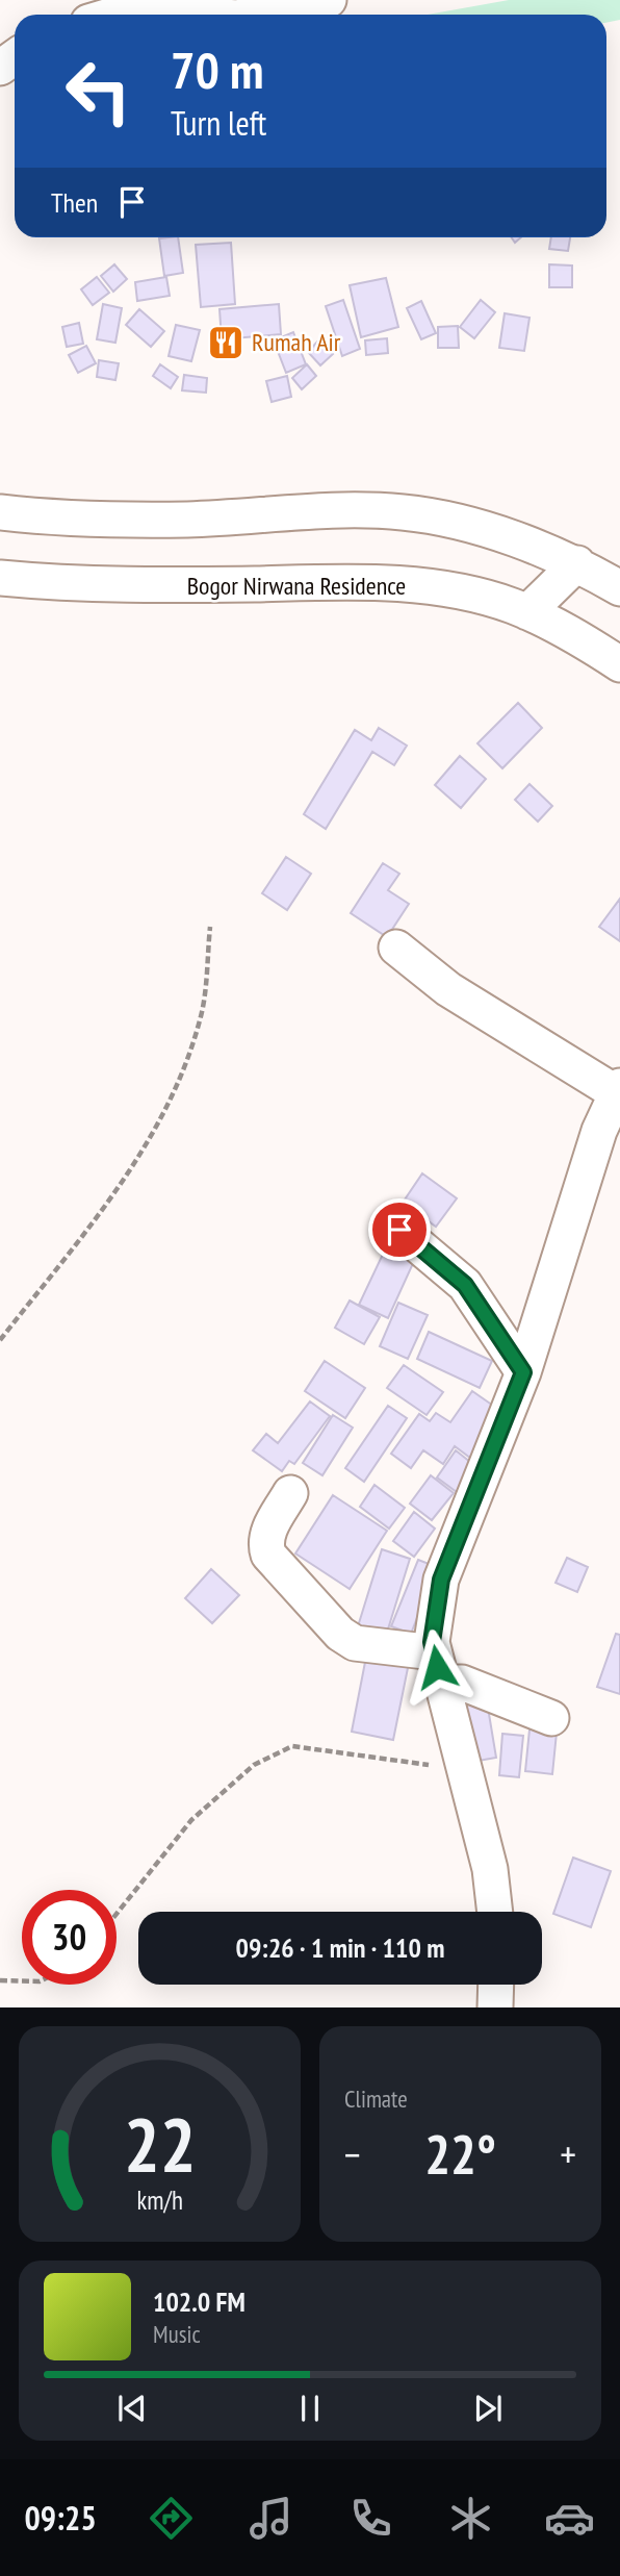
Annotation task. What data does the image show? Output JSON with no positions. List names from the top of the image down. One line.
{"streets":{"street":["Bogor Nirwana Residence"]},"places":{"restaurant":["Rumah Air"]},"page":{"turn":["70 m","Turn left"],"then":"Then","limit":"30","trip":"09:26 · 1 min · 110 m","tile":"Climate","heat":["−","22°","+"],"song":["102.0 FM","Music"],"tabs":"09:25","gauge":["22","km/h"]}}
